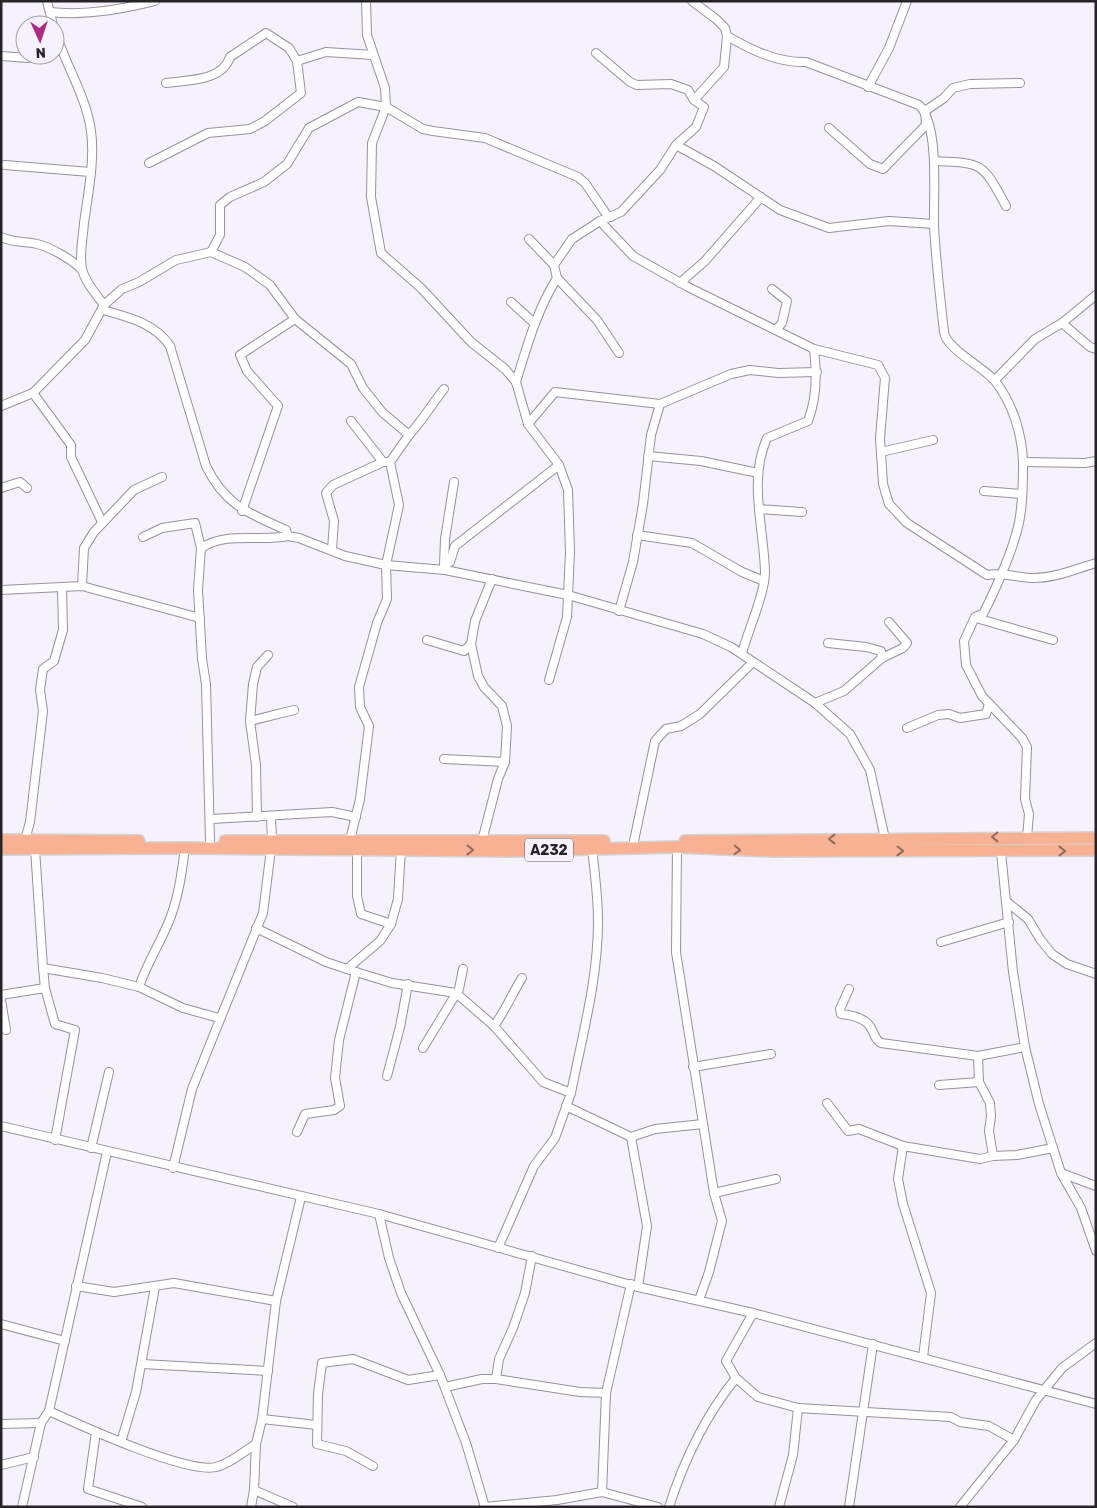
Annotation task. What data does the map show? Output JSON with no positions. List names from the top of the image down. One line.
{"streets":{"highway":["A232"]},"north":"bottom"}
